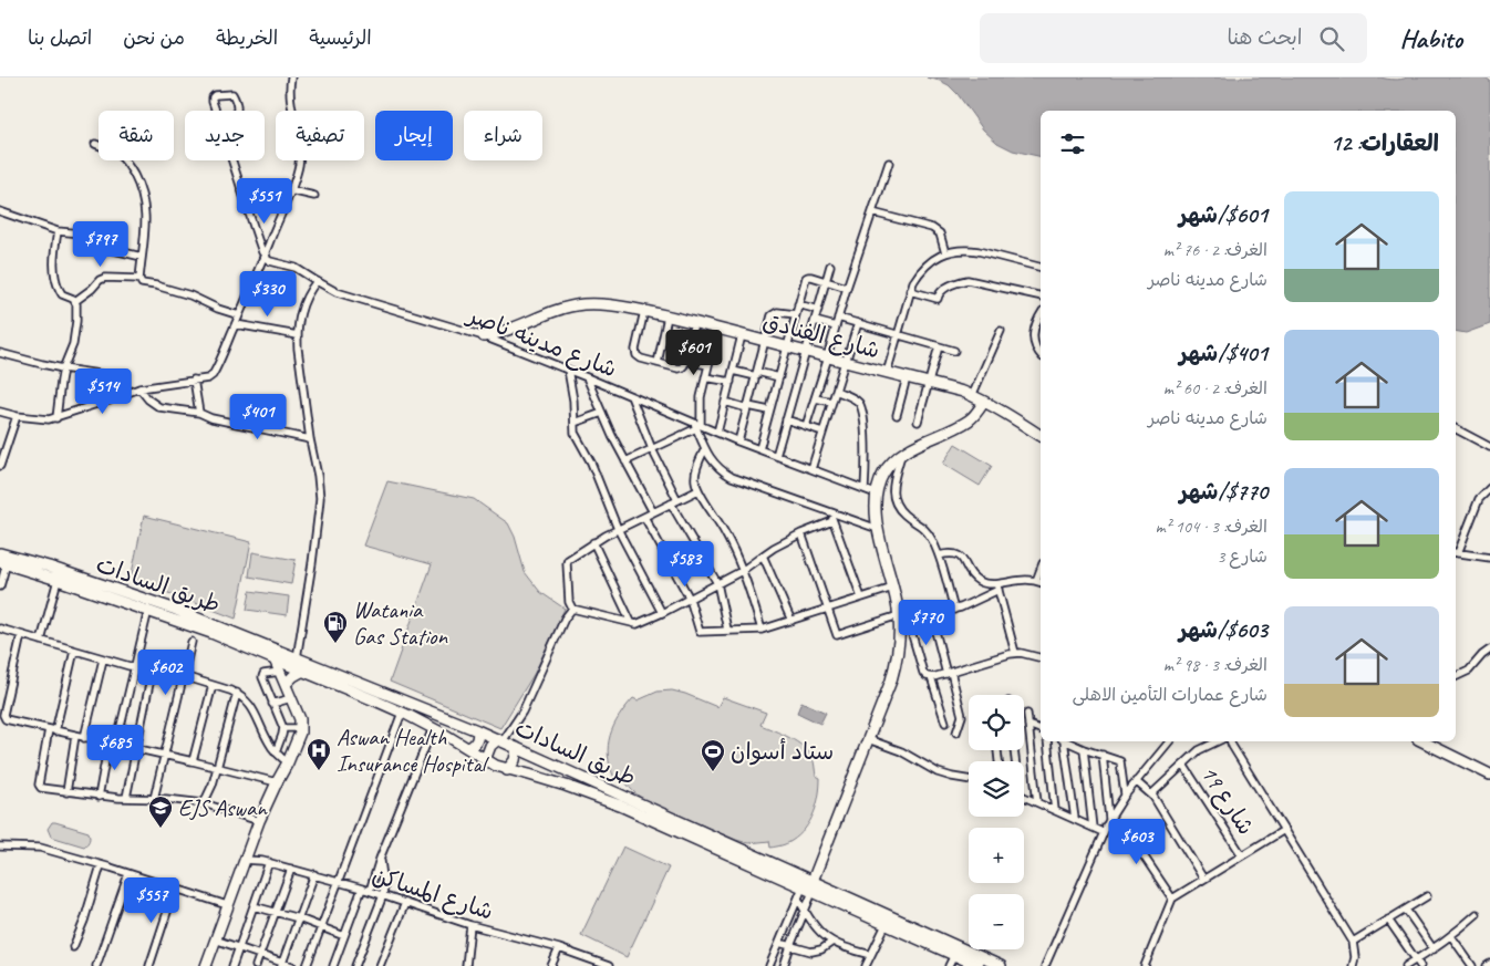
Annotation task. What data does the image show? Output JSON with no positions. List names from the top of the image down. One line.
{"streets":{"main road":["شارع الفنادق","طريق السادات"],"street":["شارع مدينه ناصر","شارع 19","شارع المساكن"]},"crossings":[["شارع الفنادق","شارع مدينه ناصر"]],"places":{"fuel station":["Watania Gas Station"],"hospital":["Aswan Health Insurance Hospital"],"sports":["ستاد أسوان"],"school or university":["EJS Aswan"]},"page":{"header":"Habito","search":"ابحث هنا","nav":["الرئيسية","الخريطة","من نحن","اتصل بنا"],"chip":["شراء","إيجار","تصفية","جديد","شقة"],"heading":"العقارات: 12","list":[{"name":"$601/شهر","note":"الغرف: 2 · 76 m² · شارع مدينه ناصر"},{"name":"$401/شهر","note":"الغرف: 2 · 60 m² · شارع مدينه ناصر"},{"name":"$770/شهر","note":"الغرف: 3 · 104 m² · شارع 3"},{"name":"$603/شهر","note":"الغرف: 3 · 98 m² · شارع عمارات التأمين الاهلى"}],"price":["$551","$797","$330","$601","$514","$401","$583","$770","$602","$685","$603","$557"],"map_buttons":["+","−"]}}
